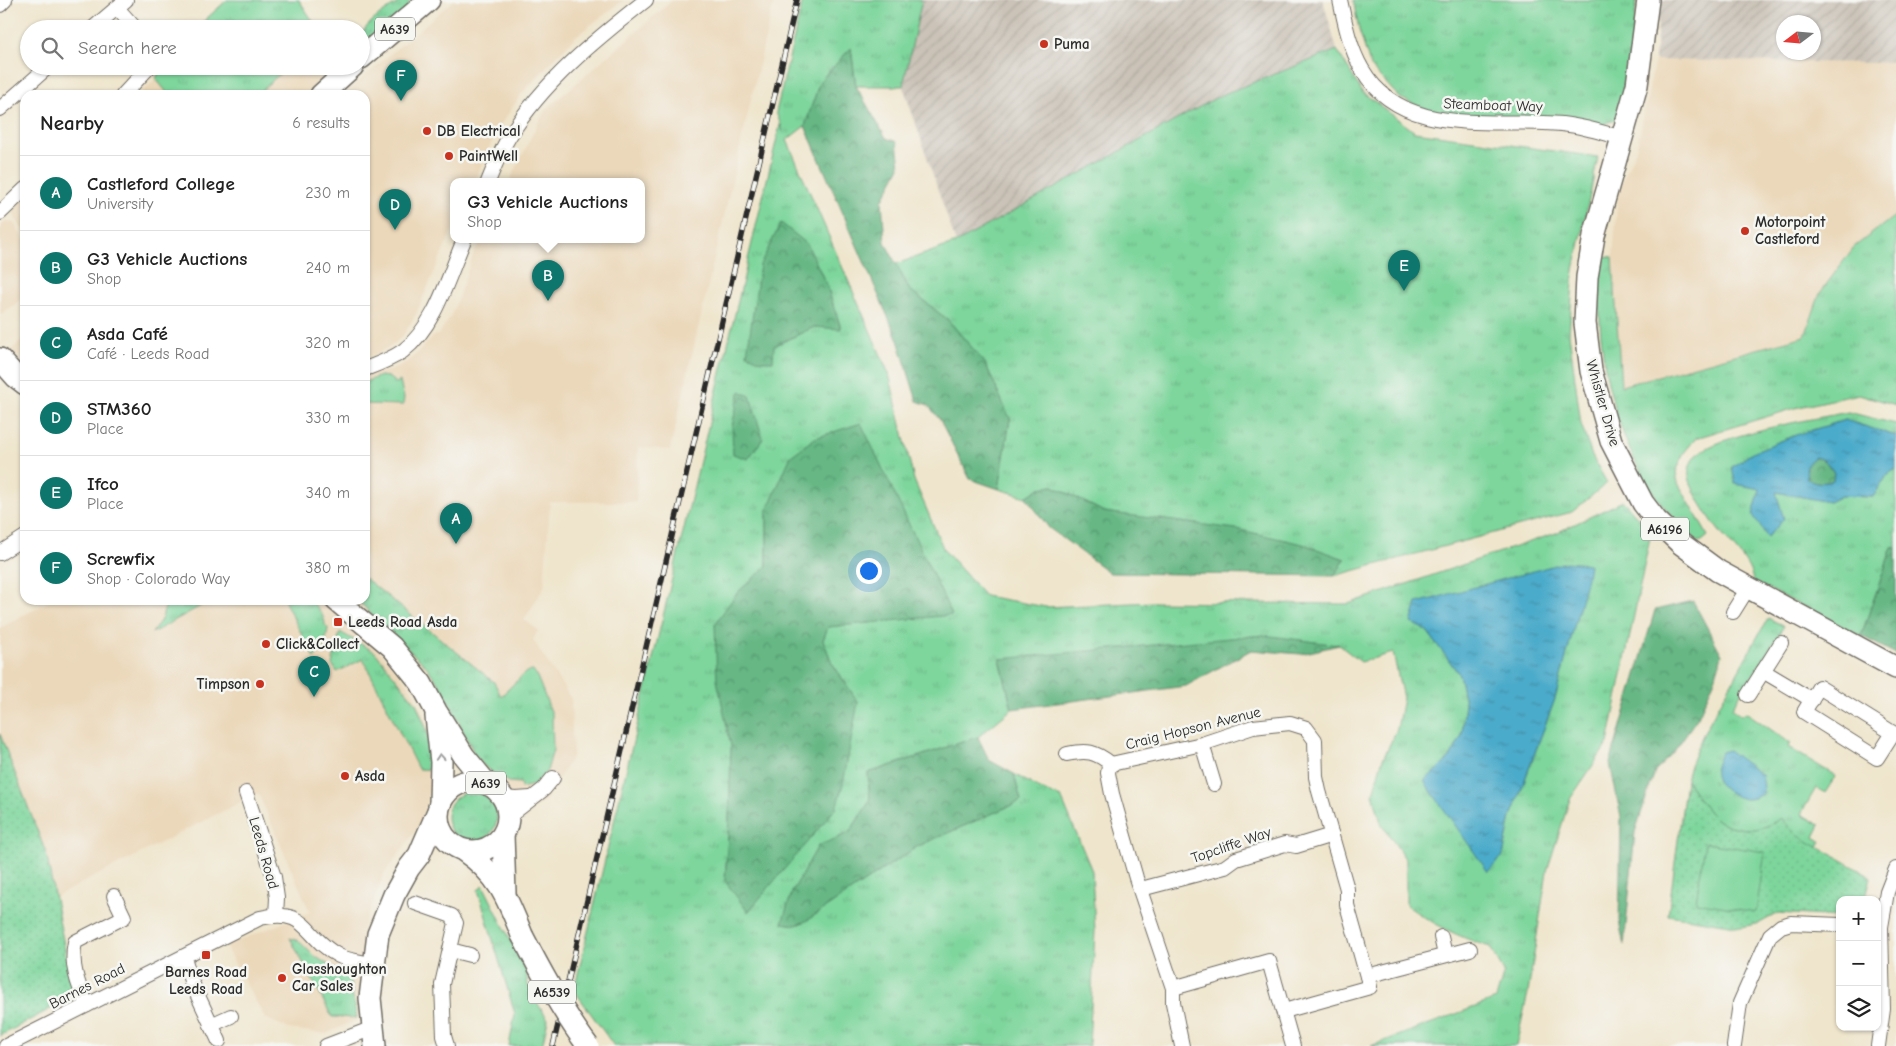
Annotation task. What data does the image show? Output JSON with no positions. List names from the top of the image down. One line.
{"streets":{"main road":["A639","Whistler Drive","A6196","A6539"],"street":["Steamboat Way","Craig Hopson Avenue","Topcliffe Way","Leeds Road","Barnes Road"]},"crossings":[["A639","A6539"],["Steamboat Way","Whistler Drive"],["Craig Hopson Avenue","Topcliffe Way"],["Leeds Road","Barnes Road"]],"places":{"other":["Puma","DB Electrical","PaintWell","Motorpoint Castleford","Click&Collect","Timpson","Asda","Glasshoughton Car Sales"],"transit":["Leeds Road Asda","Barnes Road Leeds Road"]},"north":"left","page":{"search":"Search here","pins":["F","D","E","B","A","C"],"heading":["Nearby","6 results"],"list":[{"mark":"A","name":"Castleford College","note":"University","value":"230 m"},{"mark":"B","name":"G3 Vehicle Auctions","note":"Shop","value":"240 m"},{"mark":"C","name":"Asda Café","note":"Café · Leeds Road","value":"320 m"},{"mark":"D","name":"STM360","note":"Place","value":"330 m"},{"mark":"E","name":"Ifco","note":"Place","value":"340 m"},{"mark":"F","name":"Screwfix","note":"Shop · Colorado Way","value":"380 m"}],"popup":["G3 Vehicle Auctions","Shop"],"map_buttons":["+","−"]}}
